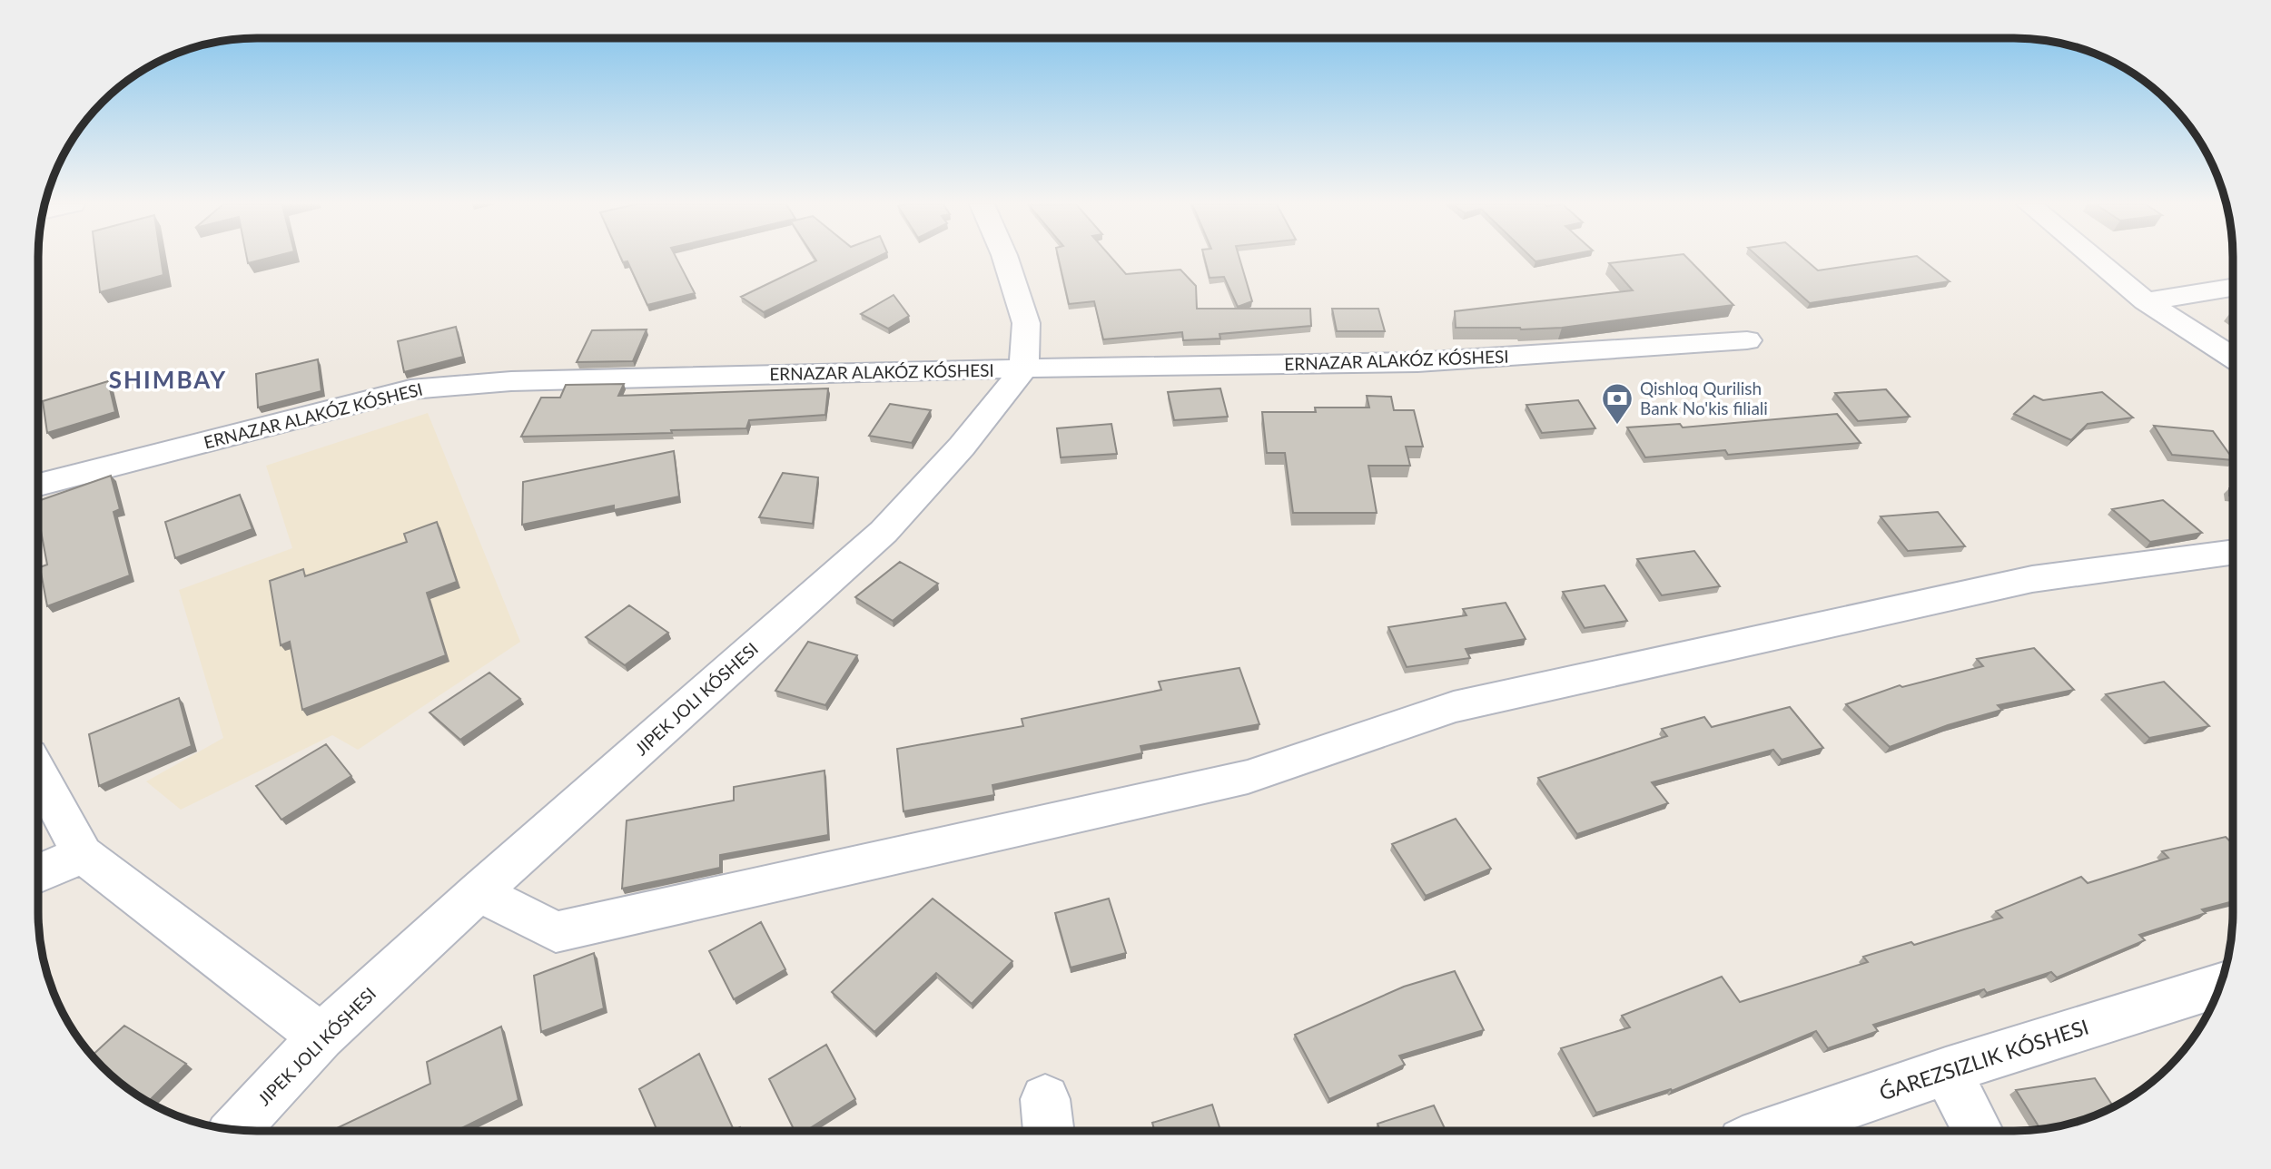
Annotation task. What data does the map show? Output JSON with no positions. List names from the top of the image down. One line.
{"streets":{"street":["ERNAZAR ALAKÓZ KÓSHESI","ǴAREZSIZLIK KÓSHESI"]},"districts":["SHIMBAY"],"places":{"bank":["Qishloq Qurilish Bank No'kis filiali"]}}
